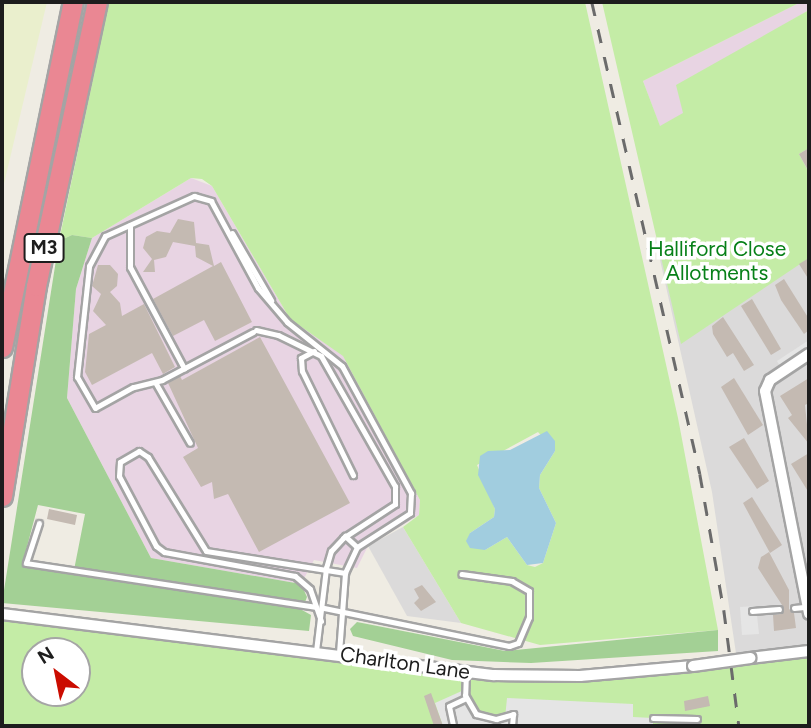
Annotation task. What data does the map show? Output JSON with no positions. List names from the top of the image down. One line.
{"streets":{"highway":["M3"],"street":["Charlton Lane"]},"parks":["Halliford Close Allotments"],"north":"top left"}
